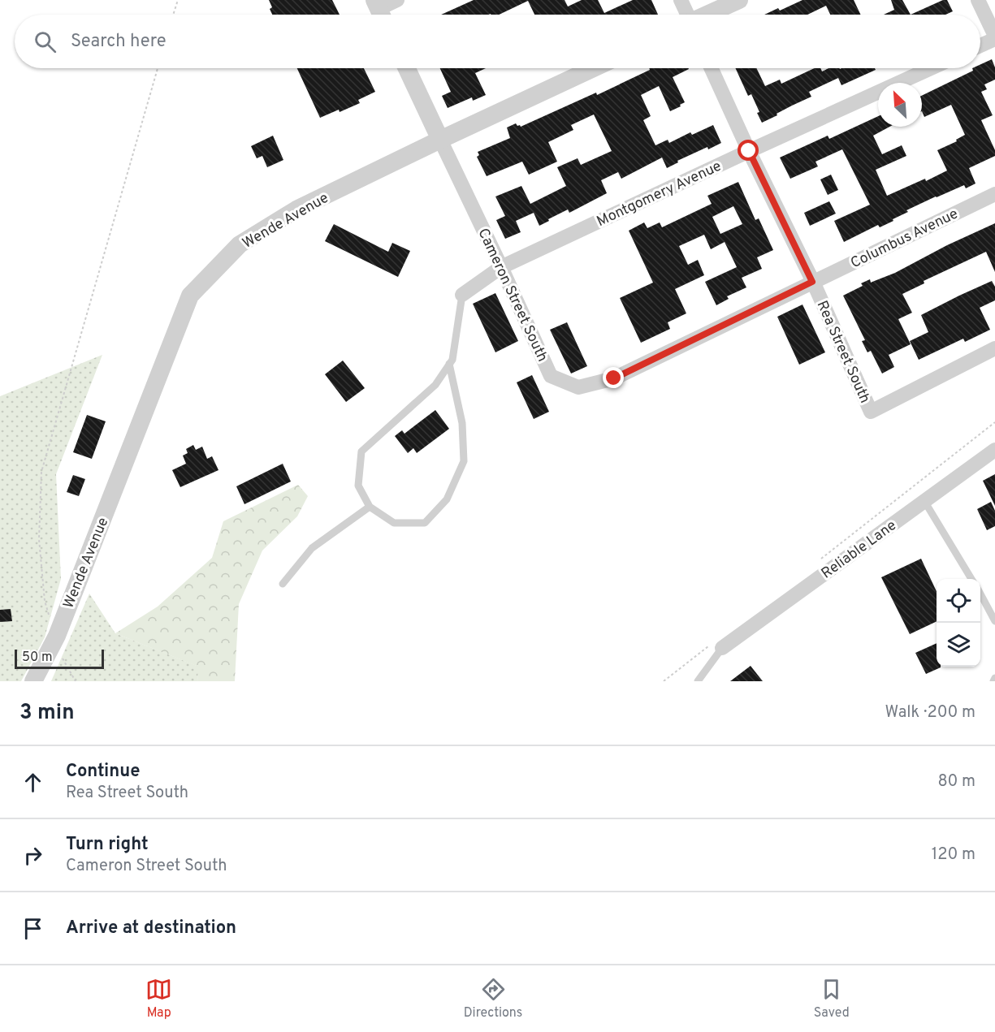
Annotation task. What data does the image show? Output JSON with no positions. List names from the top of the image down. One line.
{"streets":{"street":["Montgomery Avenue","Wende Avenue","Columbus Avenue","Cameron Street South","Rea Street South","Reliable Lane"]},"crossings":[["Montgomery Avenue","Cameron Street South"],["Montgomery Avenue","Rea Street South"],["Wende Avenue","Cameron Street South"],["Columbus Avenue","Cameron Street South"],["Columbus Avenue","Rea Street South"],["Cameron Street South","Rea Street South"]],"scale_bar":"50 m","north":"top left","page":{"search":"Search here","scale":"50 m","heading":["3 min","Walk · 200 m"],"list":[["Continue","Rea Street South","80 m"],["Turn right","Cameron Street South","120 m"],"Arrive at destination"],"nav":["Map","Directions","Saved"]}}
